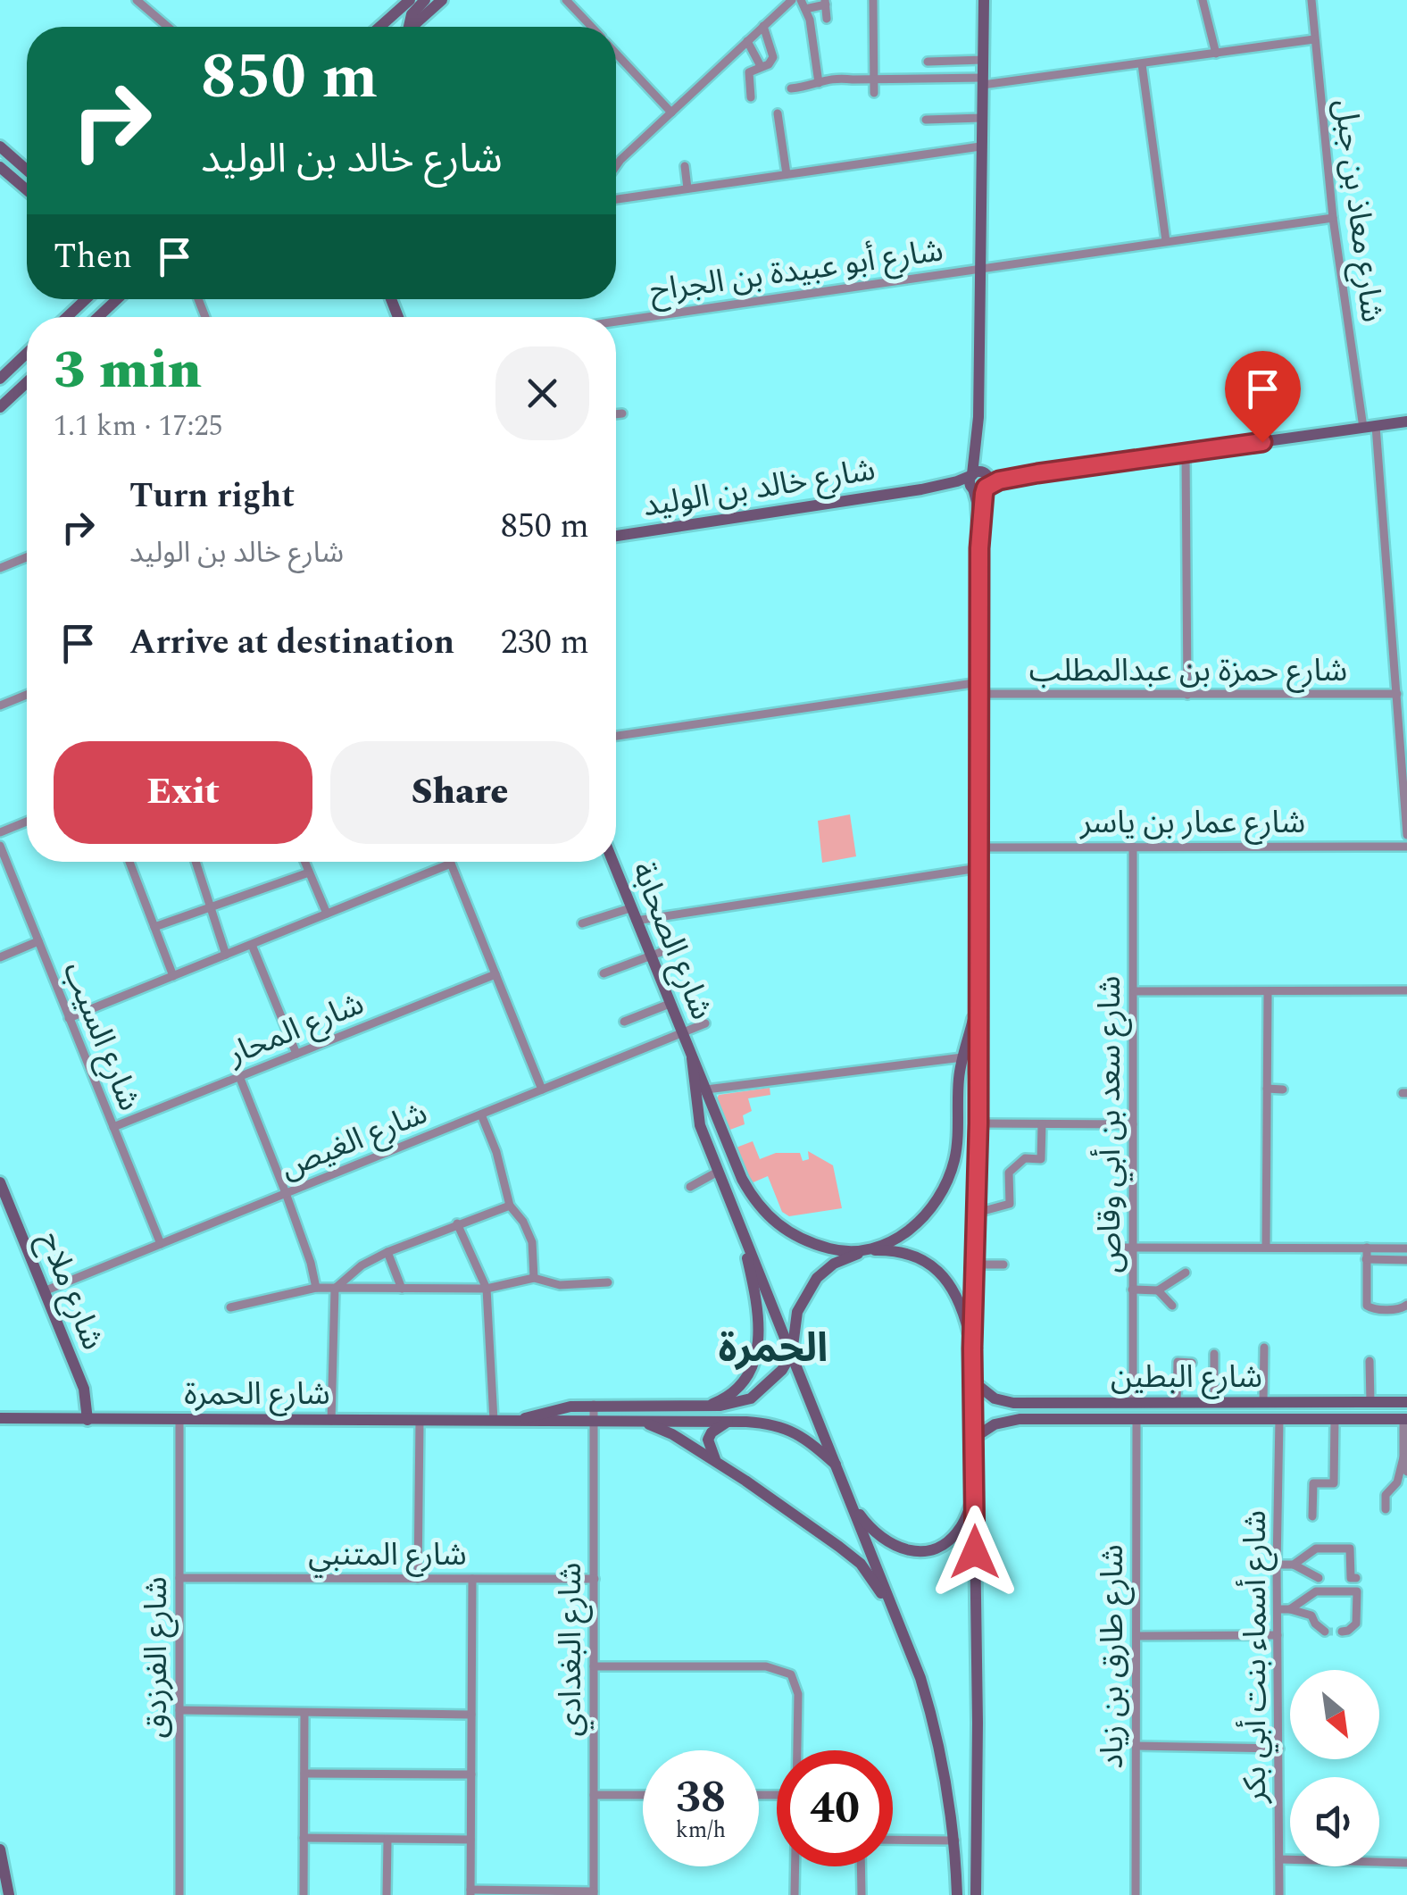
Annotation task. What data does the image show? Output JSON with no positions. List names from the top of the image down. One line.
{"streets":{"street":["شارع معاذ بن جبل","شارع أبو عبيدة بن الجراح","شارع خالد بن الوليد","شارع حمزة بن عبدالمطلب","شارع عمار بن ياسر","شارع الصحابة","شارع المحار","شارع السيب","شارع سعد بن أبي وقاص","شارع الغيص","شارع ملاح","شارع البطين","شارع الحمرة","شارع المتنبي","شارع البغدادي","شارع طارق بن زياد","شارع أسماء بنت أبي بكر","شارع الفرزدق"]},"crossings":[["شارع معاذ بن جبل","شارع أبو عبيدة بن الجراح"],["شارع معاذ بن جبل","شارع خالد بن الوليد"],["شارع معاذ بن جبل","شارع حمزة بن عبدالمطلب"],["شارع عمار بن ياسر","شارع سعد بن أبي وقاص"],["شارع الصحابة","شارع الغيص"],["شارع المحار","شارع السيب"],["شارع السيب","شارع الغيص"],["شارع سعد بن أبي وقاص","شارع البطين"],["شارع الغيص","شارع ملاح"],["شارع ملاح","شارع الحمرة"],["شارع البطين","شارع طارق بن زياد"],["شارع البطين","شارع أسماء بنت أبي بكر"],["شارع الحمرة","شارع البغدادي"],["شارع الحمرة","شارع الفرزدق"],["شارع المتنبي","شارع البغدادي"],["شارع المتنبي","شارع الفرزدق"]],"districts":["الحمرة"],"north":"bottom right","page":{"turn":["850 m","شارع خالد بن الوليد"],"then":"Then","heading":["3 min","1.1 km · 17:25"],"list":[{"name":"Turn right","note":"شارع خالد بن الوليد","value":"850 m"},{"name":"Arrive at destination","value":"230 m"}],"buttons":["Exit","Share"],"speed":"38 km/h","limit":"40"}}
